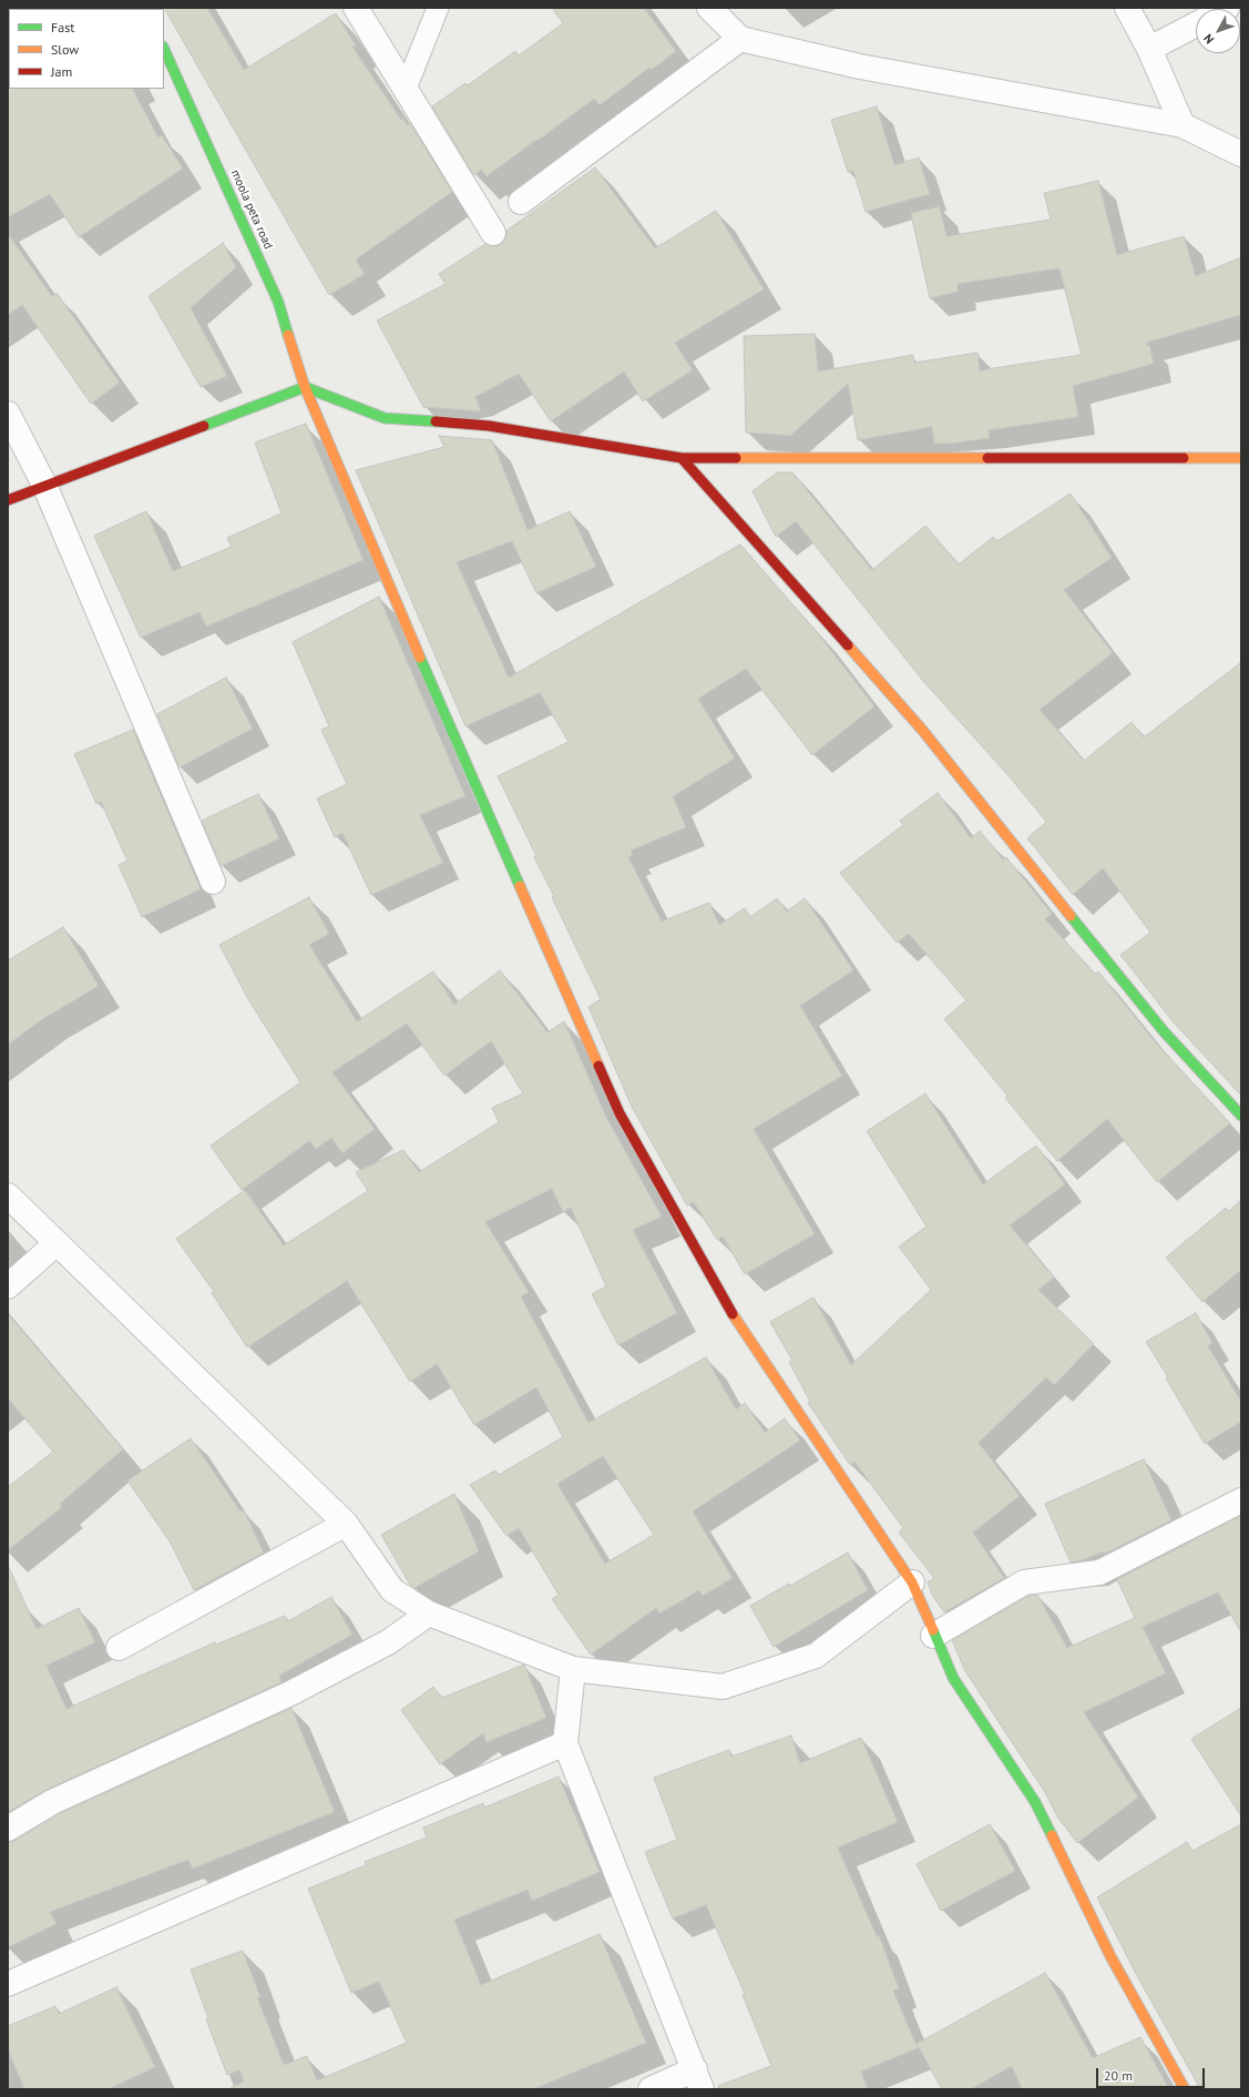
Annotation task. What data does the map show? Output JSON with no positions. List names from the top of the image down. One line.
{"streets":{"street":["moola peta road"]},"legend":["Fast","Slow","Jam"],"scale_bar":"20 m","north":"bottom left"}
